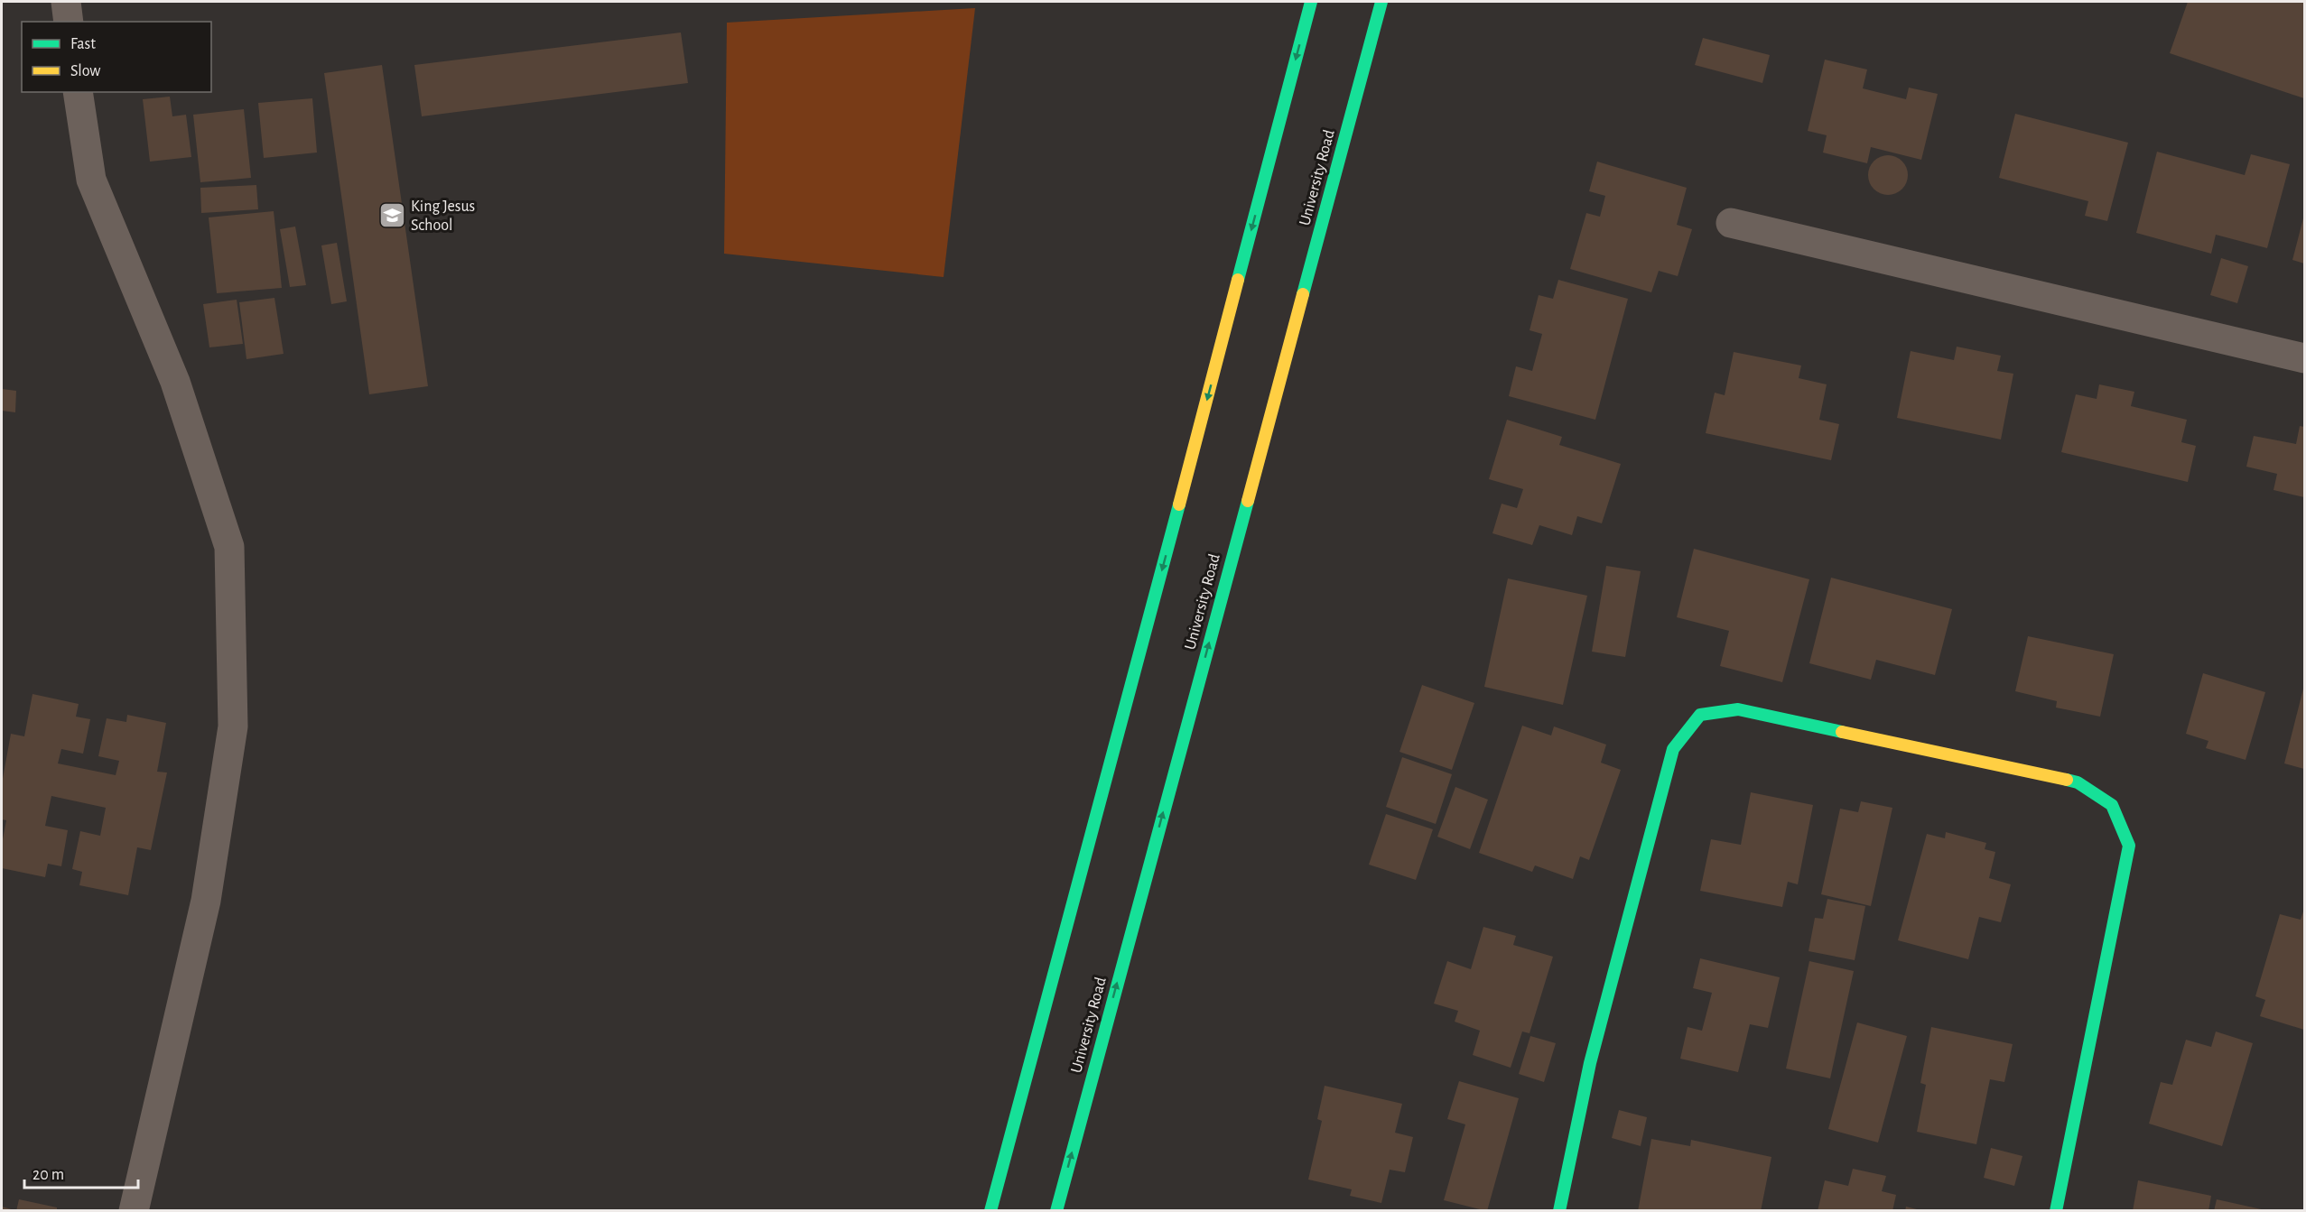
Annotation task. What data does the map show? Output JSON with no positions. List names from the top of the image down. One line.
{"streets":{"main road":["University Road"]},"places":{"school or university":["King Jesus School"]},"legend":["Fast","Slow"],"scale_bar":"20 m"}
